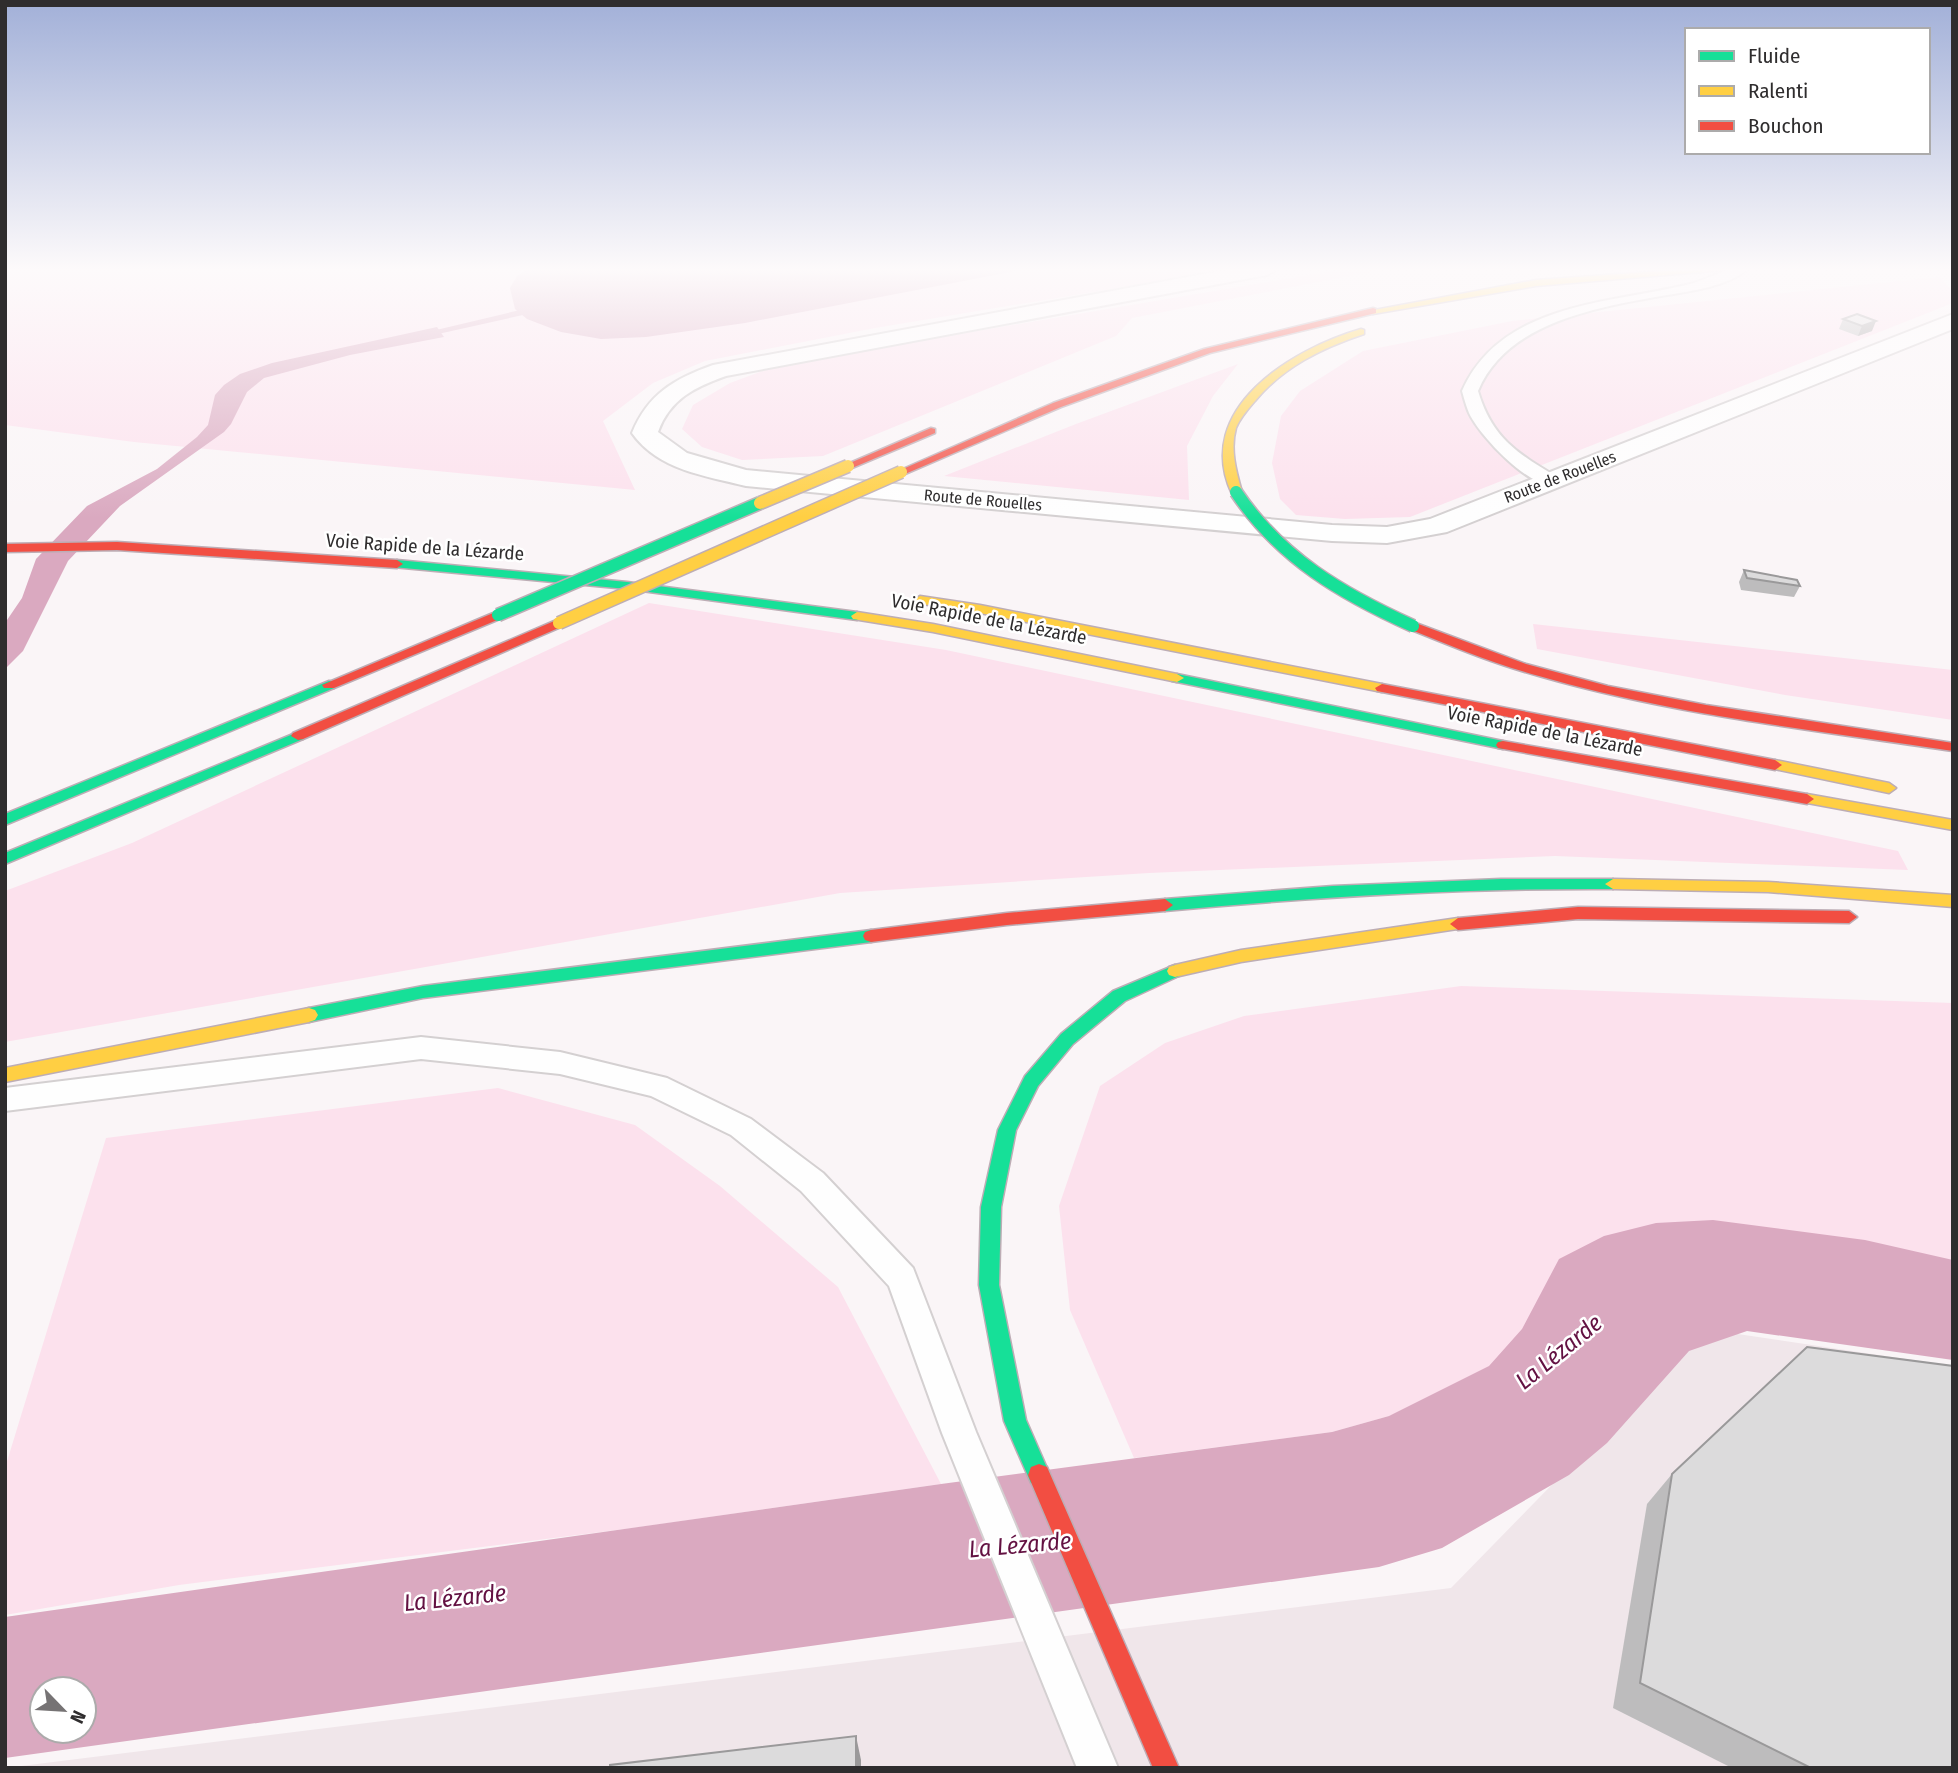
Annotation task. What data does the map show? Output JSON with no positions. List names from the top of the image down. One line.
{"streets":{"highway":["Voie Rapide de la Lézarde"],"street":["Route de Rouelles"]},"water":["La Lézarde"],"legend":["Fluide","Ralenti","Bouchon"],"north":"bottom right"}
